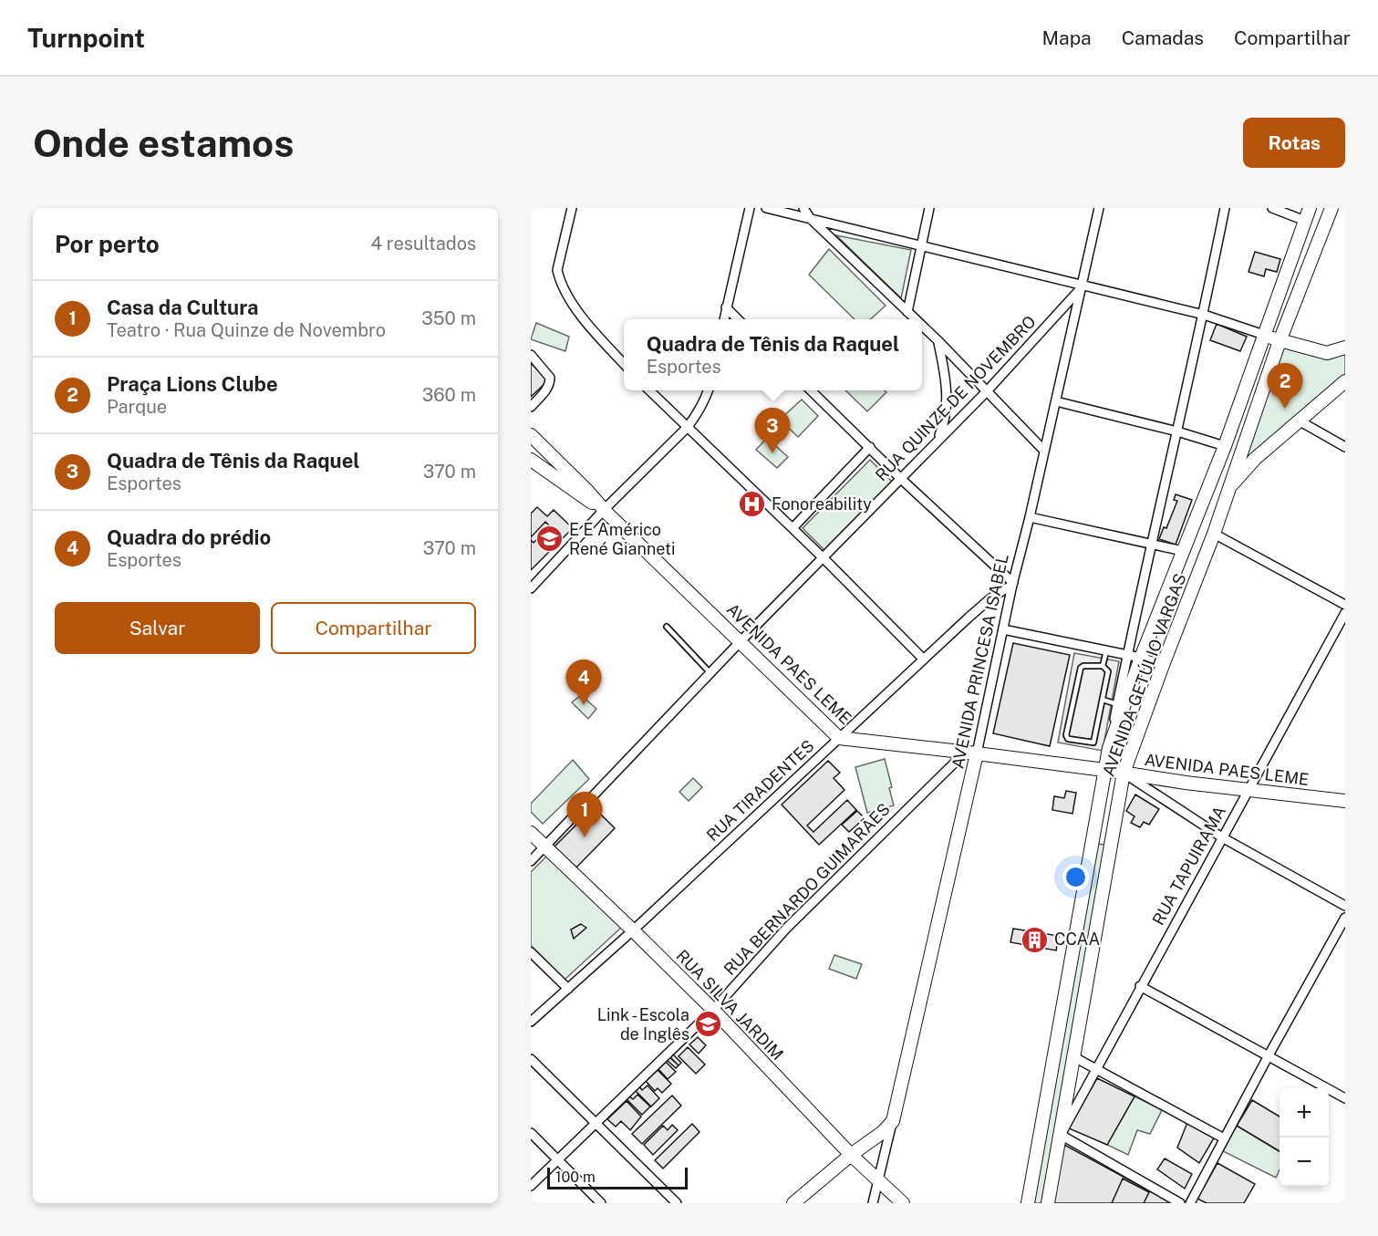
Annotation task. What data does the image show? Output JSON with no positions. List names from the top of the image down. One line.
{"streets":{"main road":["AVENIDA PRINCESA ISABEL","AVENIDA PAES LEME","AVENIDA GETÚLIO VARGAS","RUA SILVA JARDIM"],"street":["RUA QUINZE DE NOVEMBRO","RUA TIRADENTES","RUA TAPUIRAMA","RUA BERNARDO GUIMARÃES"]},"crossings":[["RUA QUINZE DE NOVEMBRO","AVENIDA PRINCESA ISABEL"],["RUA QUINZE DE NOVEMBRO","AVENIDA PAES LEME"],["RUA QUINZE DE NOVEMBRO","RUA SILVA JARDIM"],["AVENIDA PRINCESA ISABEL","AVENIDA PAES LEME"],["AVENIDA PRINCESA ISABEL","RUA TIRADENTES"],["AVENIDA PRINCESA ISABEL","RUA BERNARDO GUIMARÃES"],["AVENIDA PRINCESA ISABEL","RUA SILVA JARDIM"],["AVENIDA PAES LEME","AVENIDA GETÚLIO VARGAS"],["AVENIDA PAES LEME","RUA TIRADENTES"],["AVENIDA PAES LEME","RUA TAPUIRAMA"],["AVENIDA PAES LEME","RUA BERNARDO GUIMARÃES"],["AVENIDA GETÚLIO VARGAS","RUA TAPUIRAMA"],["RUA TIRADENTES","RUA SILVA JARDIM"],["RUA BERNARDO GUIMARÃES","RUA SILVA JARDIM"]],"places":{"hospital":["Fonoreability"],"school or university":["E E Américo René Gianneti","Link - Escola de Inglês"],"building":["CCAA"]},"scale_bar":"100 m","page":{"header":"Turnpoint","nav":["Mapa","Camadas","Compartilhar"],"buttons":["Rotas",["Salvar","Compartilhar"]],"title":"Onde estamos","heading":["Por perto","4 resultados"],"list":[{"mark":"1","name":"Casa da Cultura","note":"Teatro · Rua Quinze de Novembro","value":"350 m"},{"mark":"2","name":"Praça Lions Clube","note":"Parque","value":"360 m"},{"mark":"3","name":"Quadra de Tênis da Raquel","note":"Esportes","value":"370 m"},{"mark":"4","name":"Quadra do prédio","note":"Esportes","value":"370 m"}],"popup":["Quadra de Tênis da Raquel","Esportes"],"pins":["2","3","4","1"],"map_buttons":["+","−"],"scale":"100 m"}}
